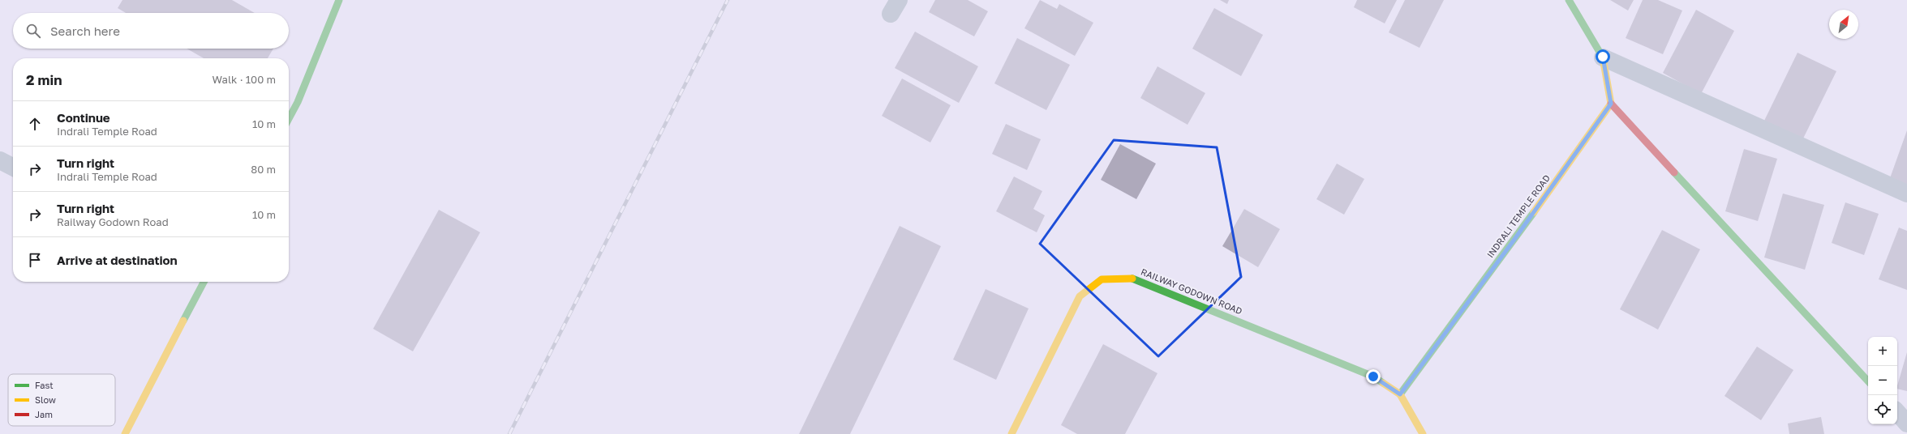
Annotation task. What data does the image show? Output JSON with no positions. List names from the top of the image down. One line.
{"streets":{"street":["INDRALI TEMPLE ROAD","RAILWAY GODOWN ROAD"]},"crossings":[["INDRALI TEMPLE ROAD","RAILWAY GODOWN ROAD"]],"legend":["Fast","Slow","Jam"],"north":"top right","page":{"search":"Search here","heading":["2 min","Walk · 100 m"],"list":[["Continue","Indrali Temple Road","10 m"],["Turn right","Indrali Temple Road","80 m"],["Turn right","Railway Godown Road","10 m"],"Arrive at destination"],"map_buttons":["+","−"]}}
